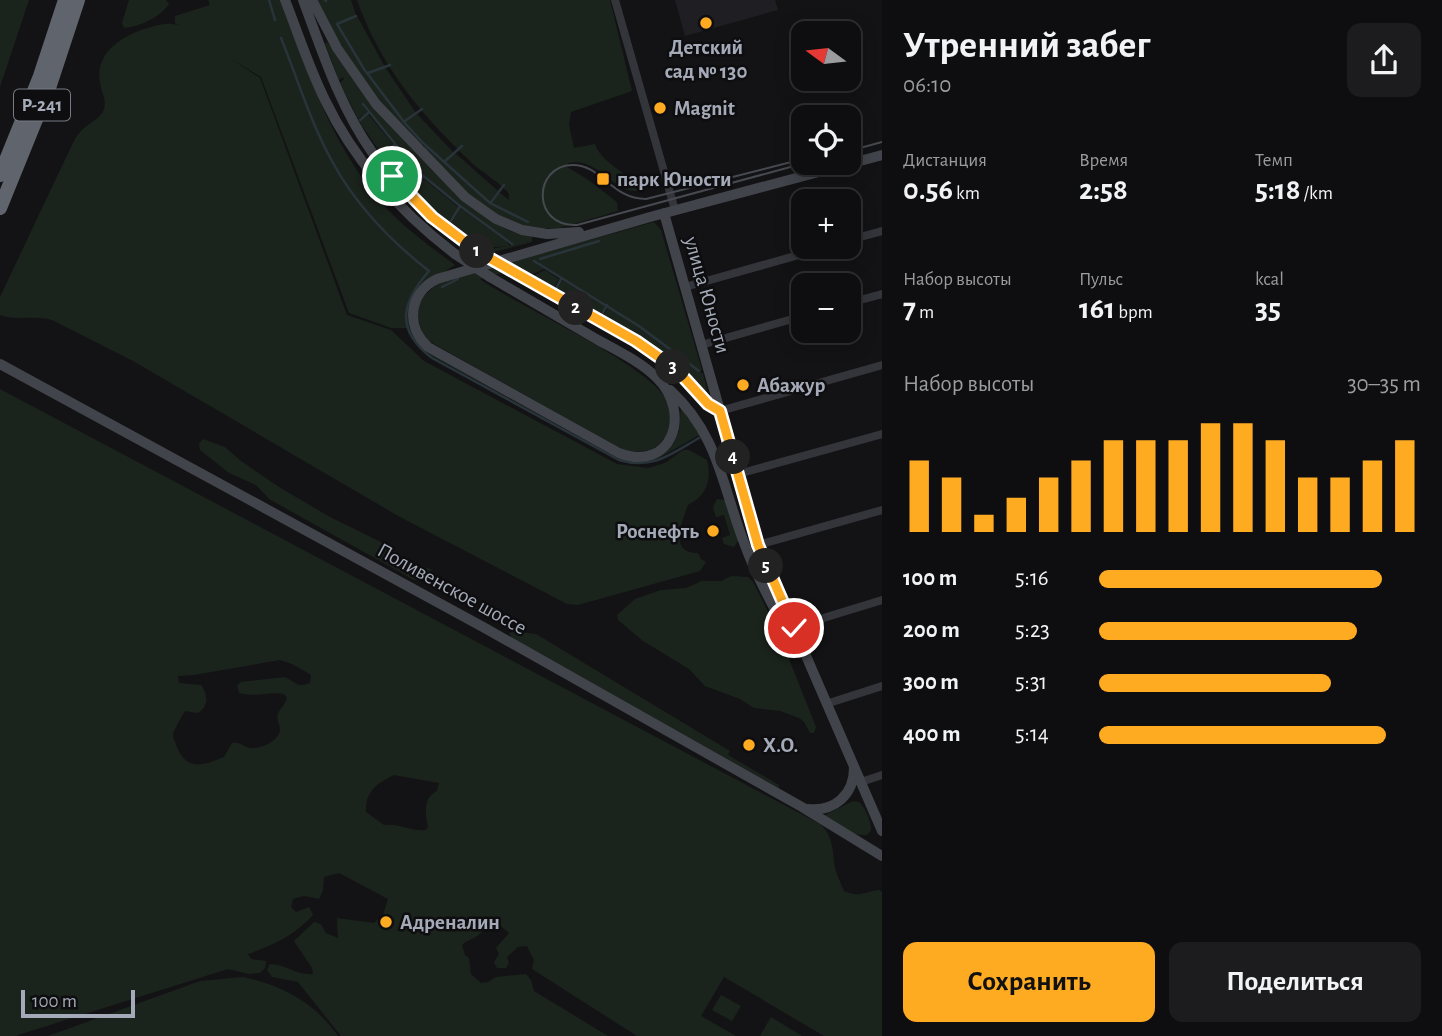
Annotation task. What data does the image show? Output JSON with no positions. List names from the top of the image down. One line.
{"streets":{"highway":["Р-241"],"main road":["улица Юности","Поливенское шоссе"]},"places":{"other":["Детский сад № 130","Magnit","Абажур","Роснефть","Х.О.","Адреналин"],"transit":["парк Юности"]},"scale_bar":"100 m","north":"left","page":{"heading":["Утренний забег","06:10"],"map_buttons":["+","−"],"stats":[["Дистанция","0.56 km"],["Время","2:58"],["Темп","5:18 /km"],["Набор высоты","7 m"],["Пульс","161 bpm"],["kcal","35"]],"pins":["1","2","3","4","5"],"chart":["Набор высоты","30–35 m"],"list":[{"name":"100 m","note":"5:16"},{"name":"200 m","note":"5:23"},{"name":"300 m","note":"5:31"},{"name":"400 m","note":"5:14"}],"buttons":["Сохранить","Поделиться"],"scale":"100 m"}}
